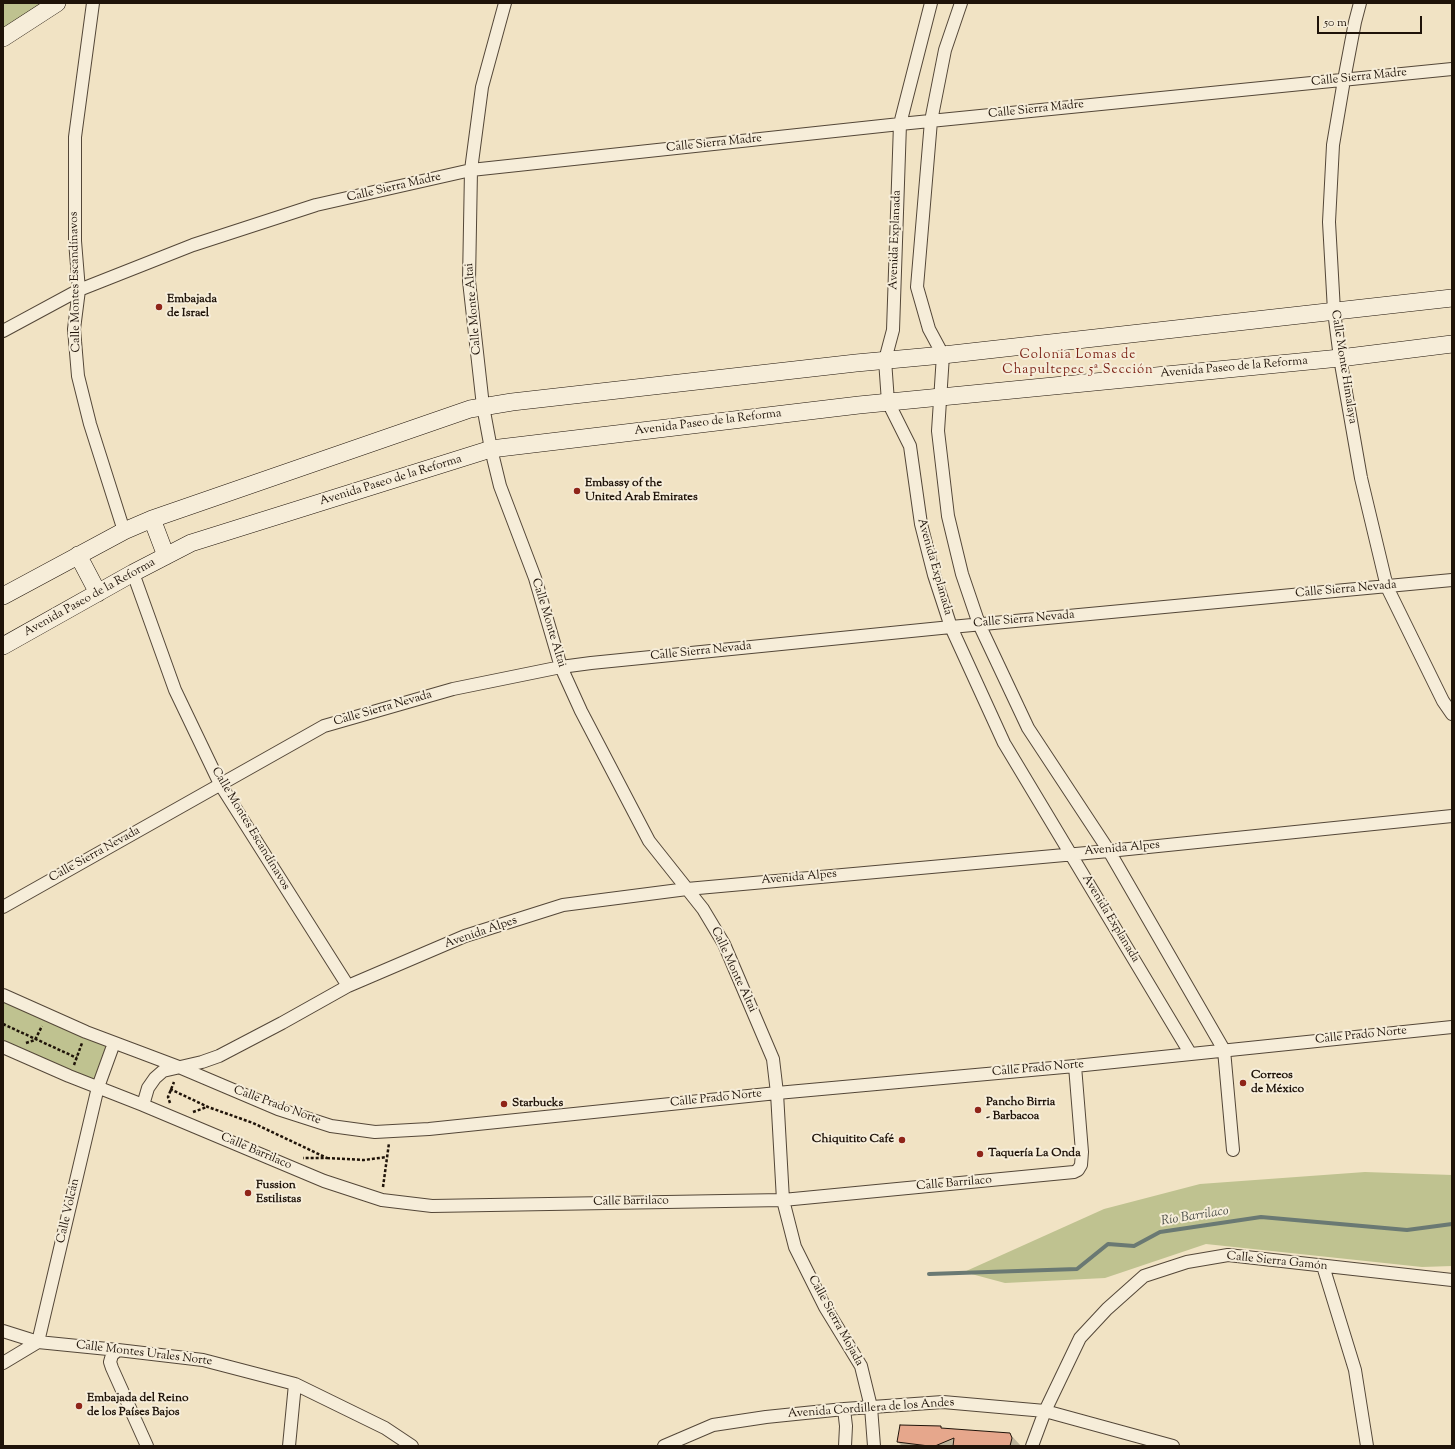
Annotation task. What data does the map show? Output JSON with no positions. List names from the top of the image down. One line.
{"streets":{"main road":["Avenida Paseo de la Reforma"],"street":["Calle Sierra Madre","Avenida Explanada","Calle Montes Escandínavos","Calle Monte Altai","Calle Monte Himalaya","Calle Sierra Nevada","Avenida Alpes","Calle Prado Norte","Calle Barrilaco","Calle Volcán","Calle Sierra Gamón","Calle Sierra Mojada","Calle Montes Urales Norte","Avenida Cordillera de los Andes"]},"crossings":[["Calle Sierra Madre","Avenida Explanada"],["Calle Sierra Madre","Calle Montes Escandínavos"],["Calle Sierra Madre","Calle Monte Altai"],["Calle Sierra Madre","Calle Monte Himalaya"],["Avenida Explanada","Avenida Paseo de la Reforma"],["Avenida Explanada","Calle Sierra Nevada"],["Avenida Explanada","Avenida Alpes"],["Avenida Explanada","Calle Prado Norte"],["Calle Montes Escandínavos","Avenida Paseo de la Reforma"],["Calle Montes Escandínavos","Calle Sierra Nevada"],["Calle Montes Escandínavos","Avenida Alpes"],["Calle Monte Altai","Avenida Paseo de la Reforma"],["Calle Monte Altai","Calle Sierra Nevada"],["Calle Monte Altai","Avenida Alpes"],["Calle Monte Altai","Calle Prado Norte"],["Calle Monte Altai","Calle Barrilaco"],["Calle Monte Altai","Calle Sierra Mojada"],["Calle Monte Himalaya","Avenida Paseo de la Reforma"],["Calle Monte Himalaya","Calle Sierra Nevada"],["Avenida Alpes","Calle Prado Norte"],["Avenida Alpes","Calle Barrilaco"],["Calle Prado Norte","Calle Barrilaco"],["Calle Prado Norte","Calle Volcán"],["Calle Barrilaco","Calle Volcán"],["Calle Barrilaco","Calle Sierra Mojada"],["Calle Volcán","Calle Montes Urales Norte"],["Calle Sierra Gamón","Avenida Cordillera de los Andes"],["Calle Sierra Mojada","Avenida Cordillera de los Andes"]],"districts":["Colonia Lomas de Chapultepec 5ª Sección"],"water":["Río Barrilaco"],"places":["Embajada de Israel","Embassy of the United Arab Emirates","Correos de México","Starbucks","Pancho Birria - Barbacoa","Chiquitito Café","Taquería La Onda","Fussion Estilistas","Embajada del Reino de los Países Bajos"],"scale_bar":"50 m"}
